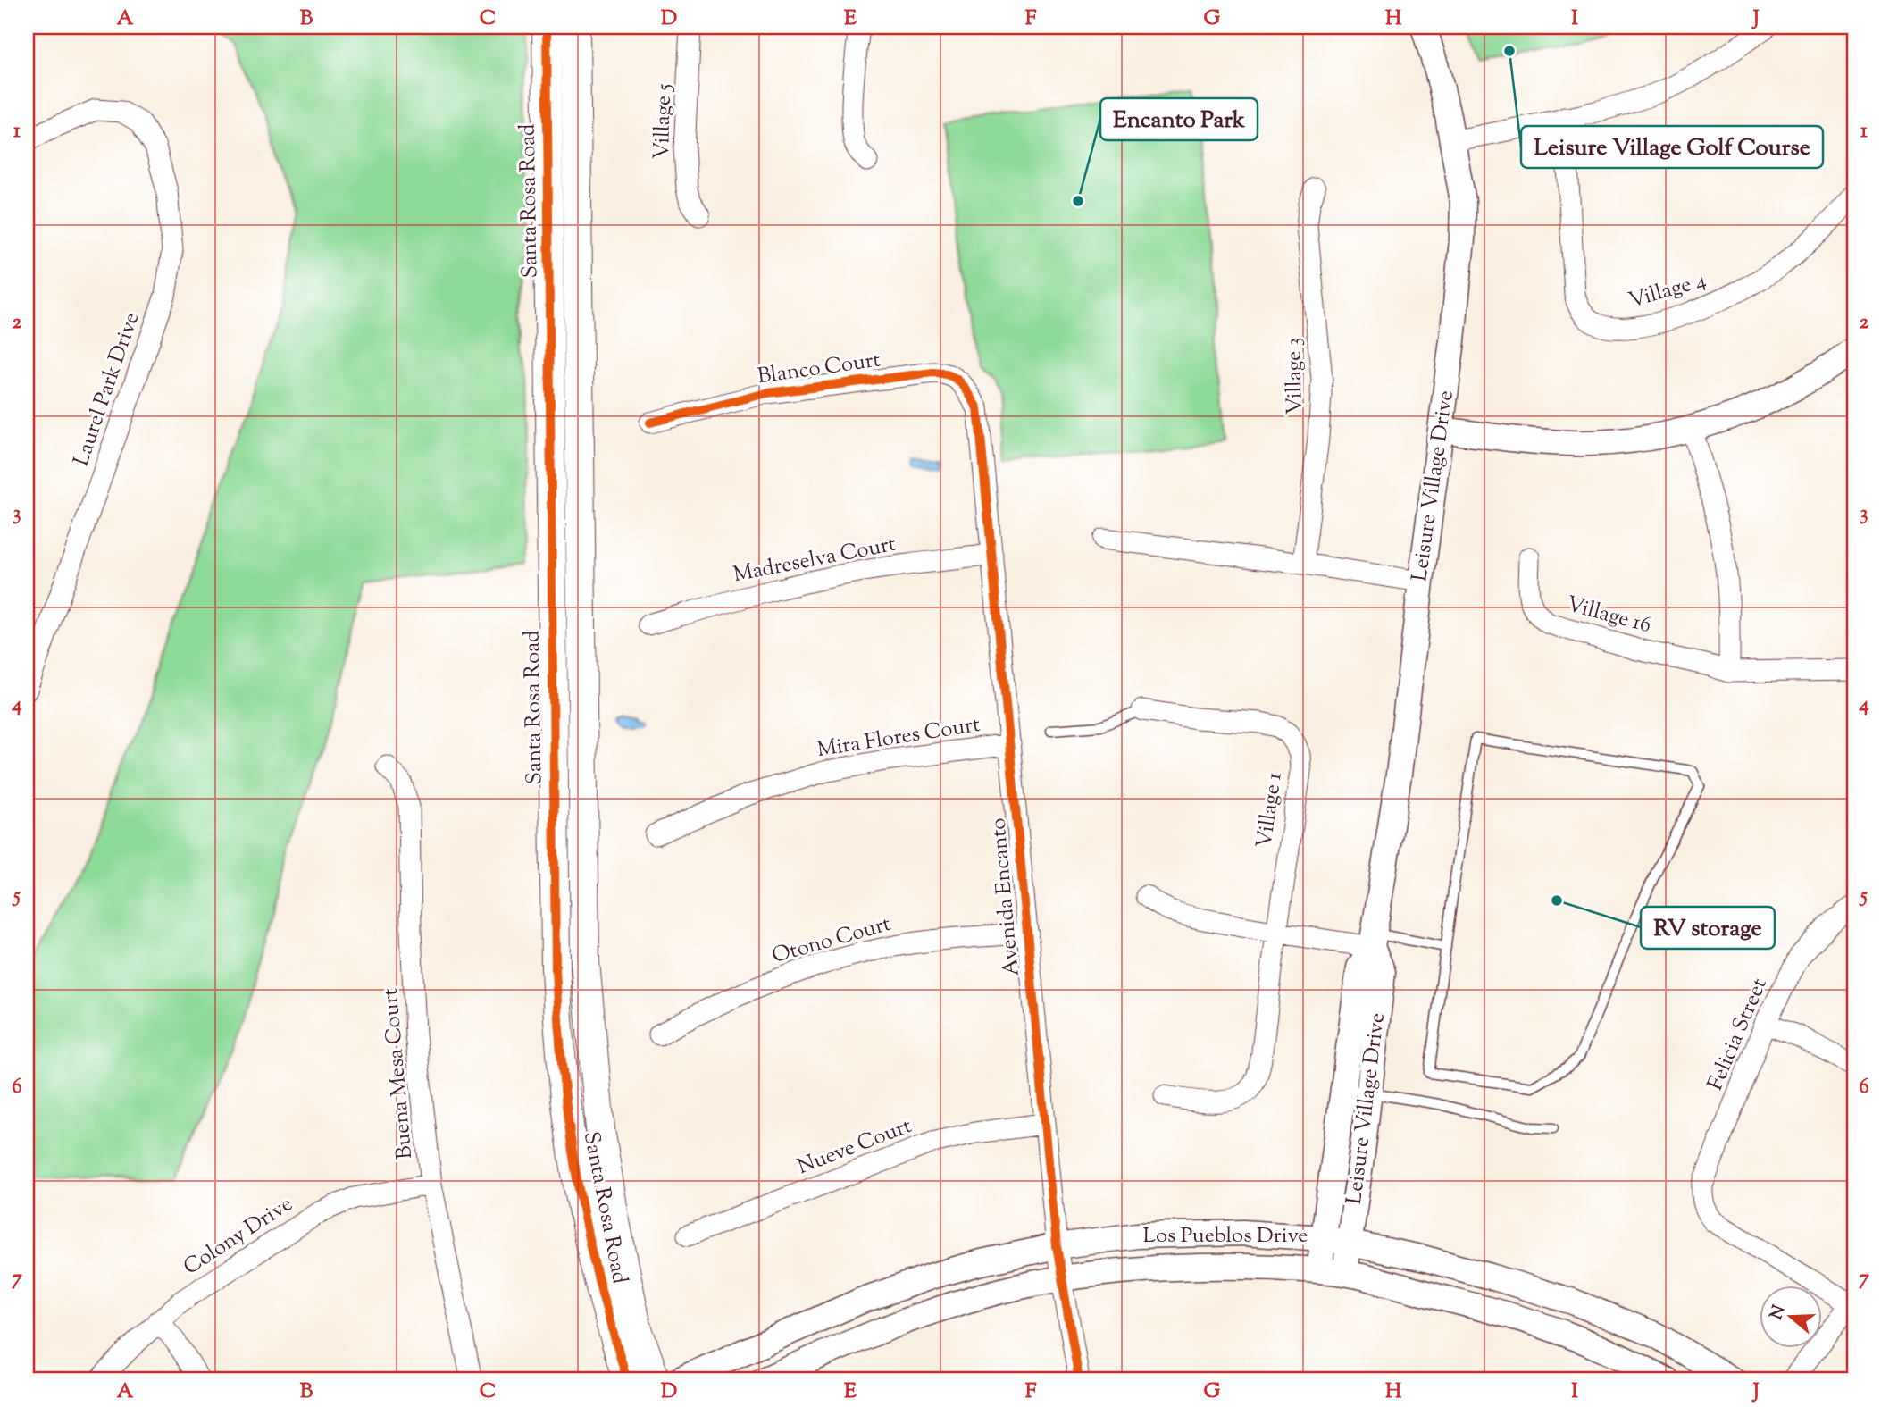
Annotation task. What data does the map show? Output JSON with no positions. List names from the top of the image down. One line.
{"streets":{"main road":["Santa Rosa Road"],"street":["Village 5","Village 4","Blanco Court","Village 3","Laurel Park Drive","Leisure Village Drive","Madreselva Court","Village 16","Mira Flores Court","Village 1","Avenida Encanto","Otono Court","Felicia Street","Buena Mesa Court","Nueve Court","Colony Drive","Los Pueblos Drive"]},"crossings":[["Blanco Court","Avenida Encanto"],["Leisure Village Drive","Los Pueblos Drive"],["Madreselva Court","Avenida Encanto"],["Mira Flores Court","Avenida Encanto"],["Avenida Encanto","Otono Court"],["Avenida Encanto","Nueve Court"],["Avenida Encanto","Los Pueblos Drive"],["Buena Mesa Court","Colony Drive"]],"places":["Leisure Village Golf Course","Encanto Park","RV storage"],"north":"left","grid":{"columns":["A","B","C","D","E","F","G","H","I","J"],"rows":["1","2","3","4","5","6","7"]}}
